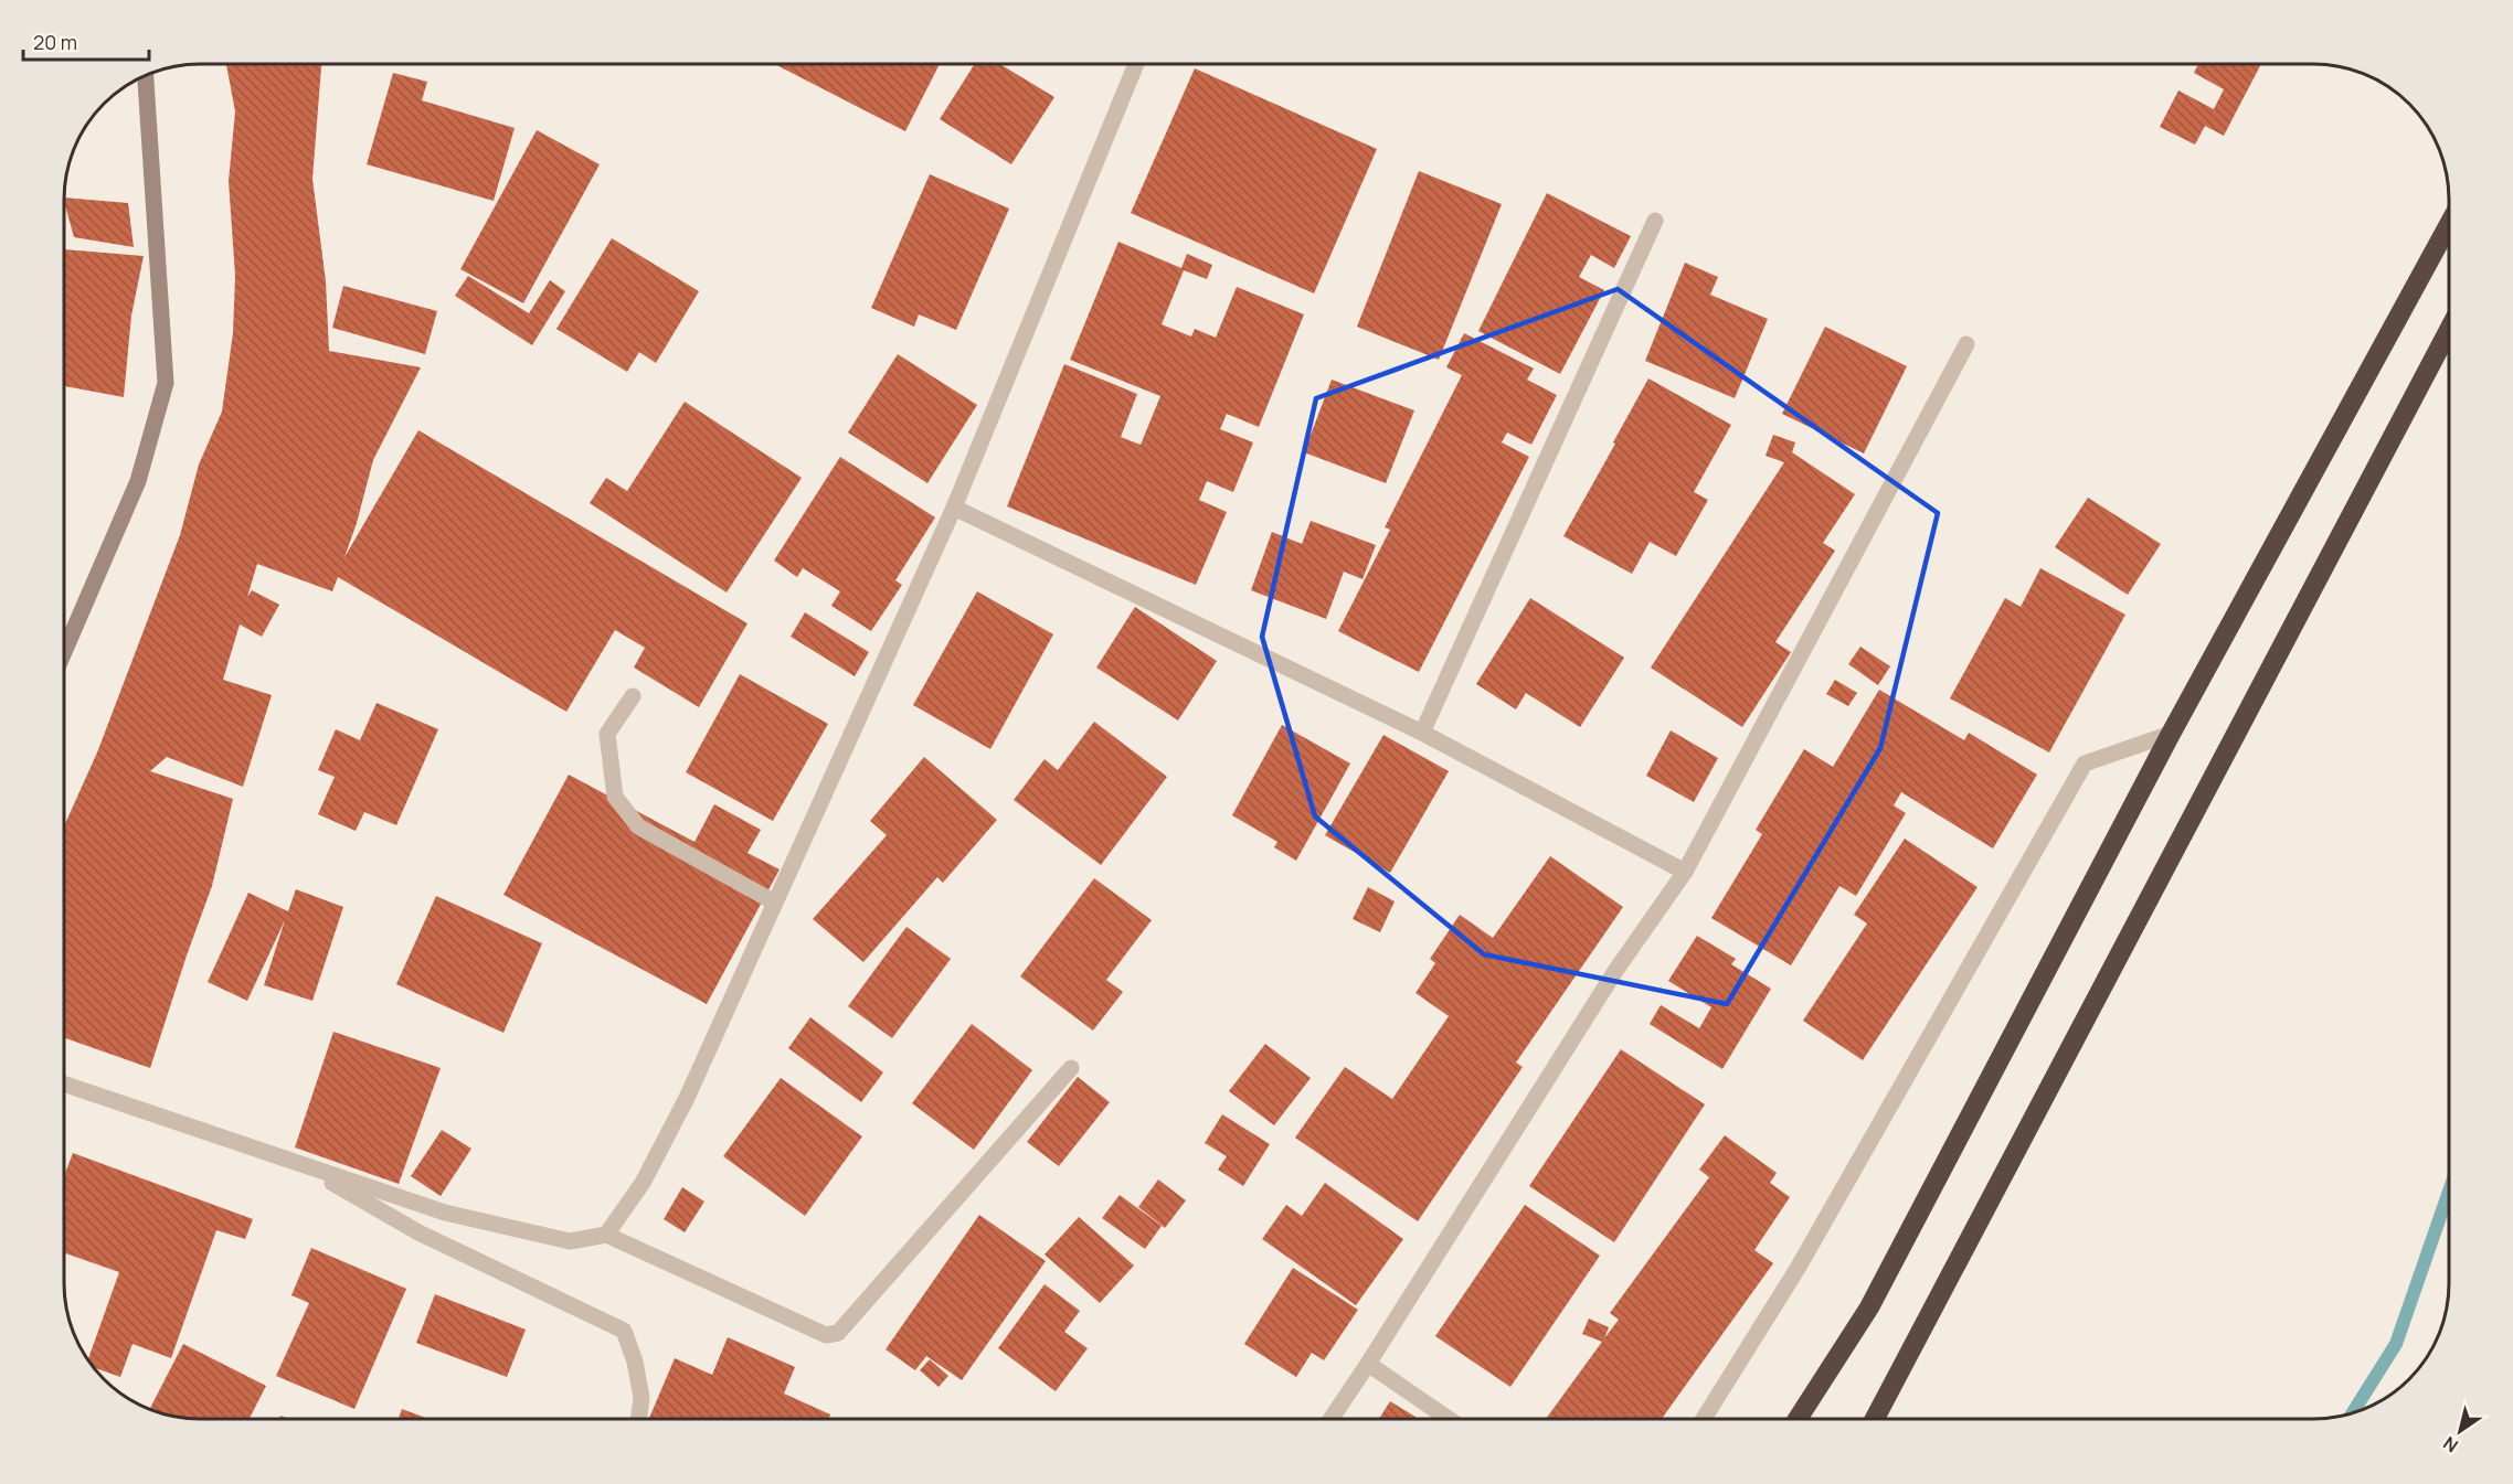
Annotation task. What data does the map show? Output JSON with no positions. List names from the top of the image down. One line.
{"scale_bar":"20 m","north":"bottom left"}
